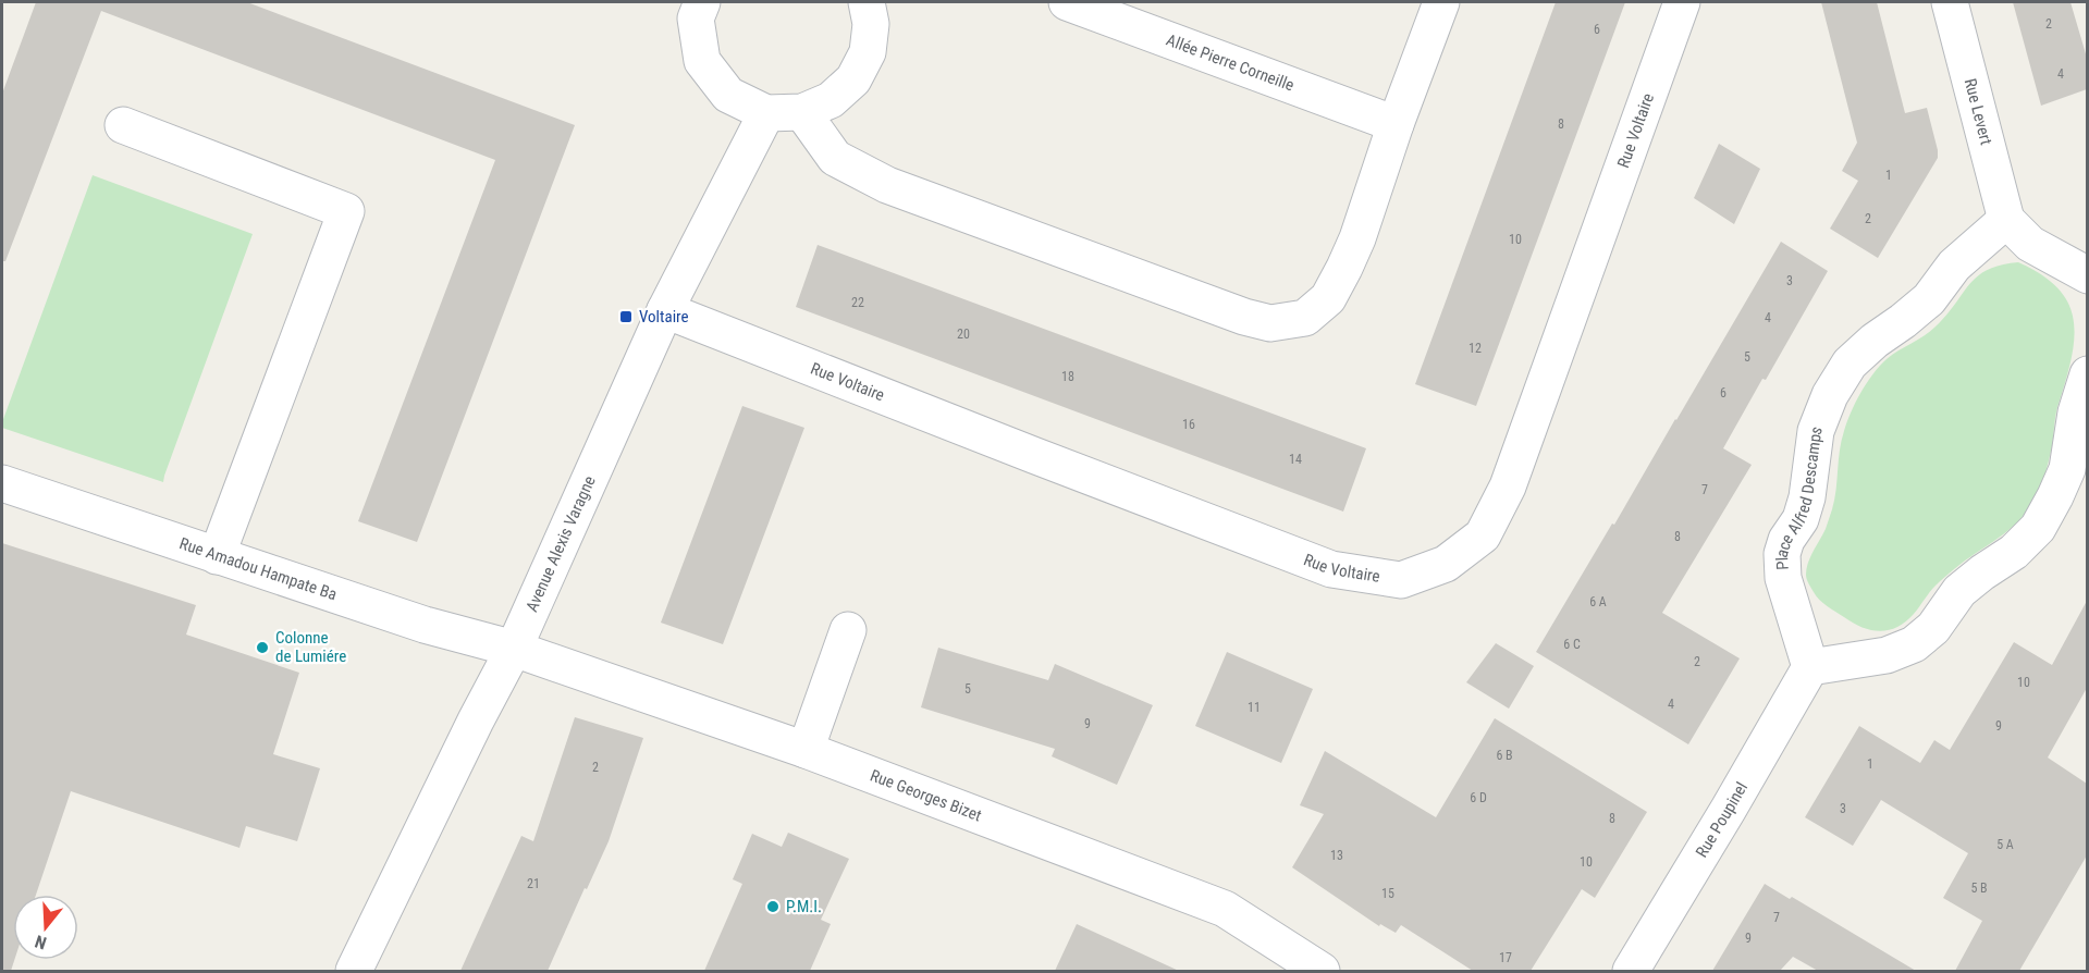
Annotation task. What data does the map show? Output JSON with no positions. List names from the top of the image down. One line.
{"streets":{"street":["Allée Pierre Corneille","Rue Levert","Rue Voltaire","Place Alfred Descamps","Avenue Alexis Varagne","Rue Amadou Hampate Ba","Rue Georges Bizet","Rue Poupinel"]},"crossings":[["Rue Levert","Place Alfred Descamps"],["Rue Voltaire","Avenue Alexis Varagne"],["Place Alfred Descamps","Rue Poupinel"],["Avenue Alexis Varagne","Rue Amadou Hampate Ba"],["Avenue Alexis Varagne","Rue Georges Bizet"],["Rue Amadou Hampate Ba","Rue Georges Bizet"]],"places":{"transit":["Voltaire"],"other":["Colonne de Lumiére","P.M.I."]},"house_numbers":["2","6","4","8","1","2","10","3","22","4","20","12","5","18","6","16","14","7","8","6 A","6 C","2","10","5","4","11","9","9","6 B","1","2","6 D","3","8","5 A","13","10","21","5 B","15","7","9","17"],"north":"bottom"}
